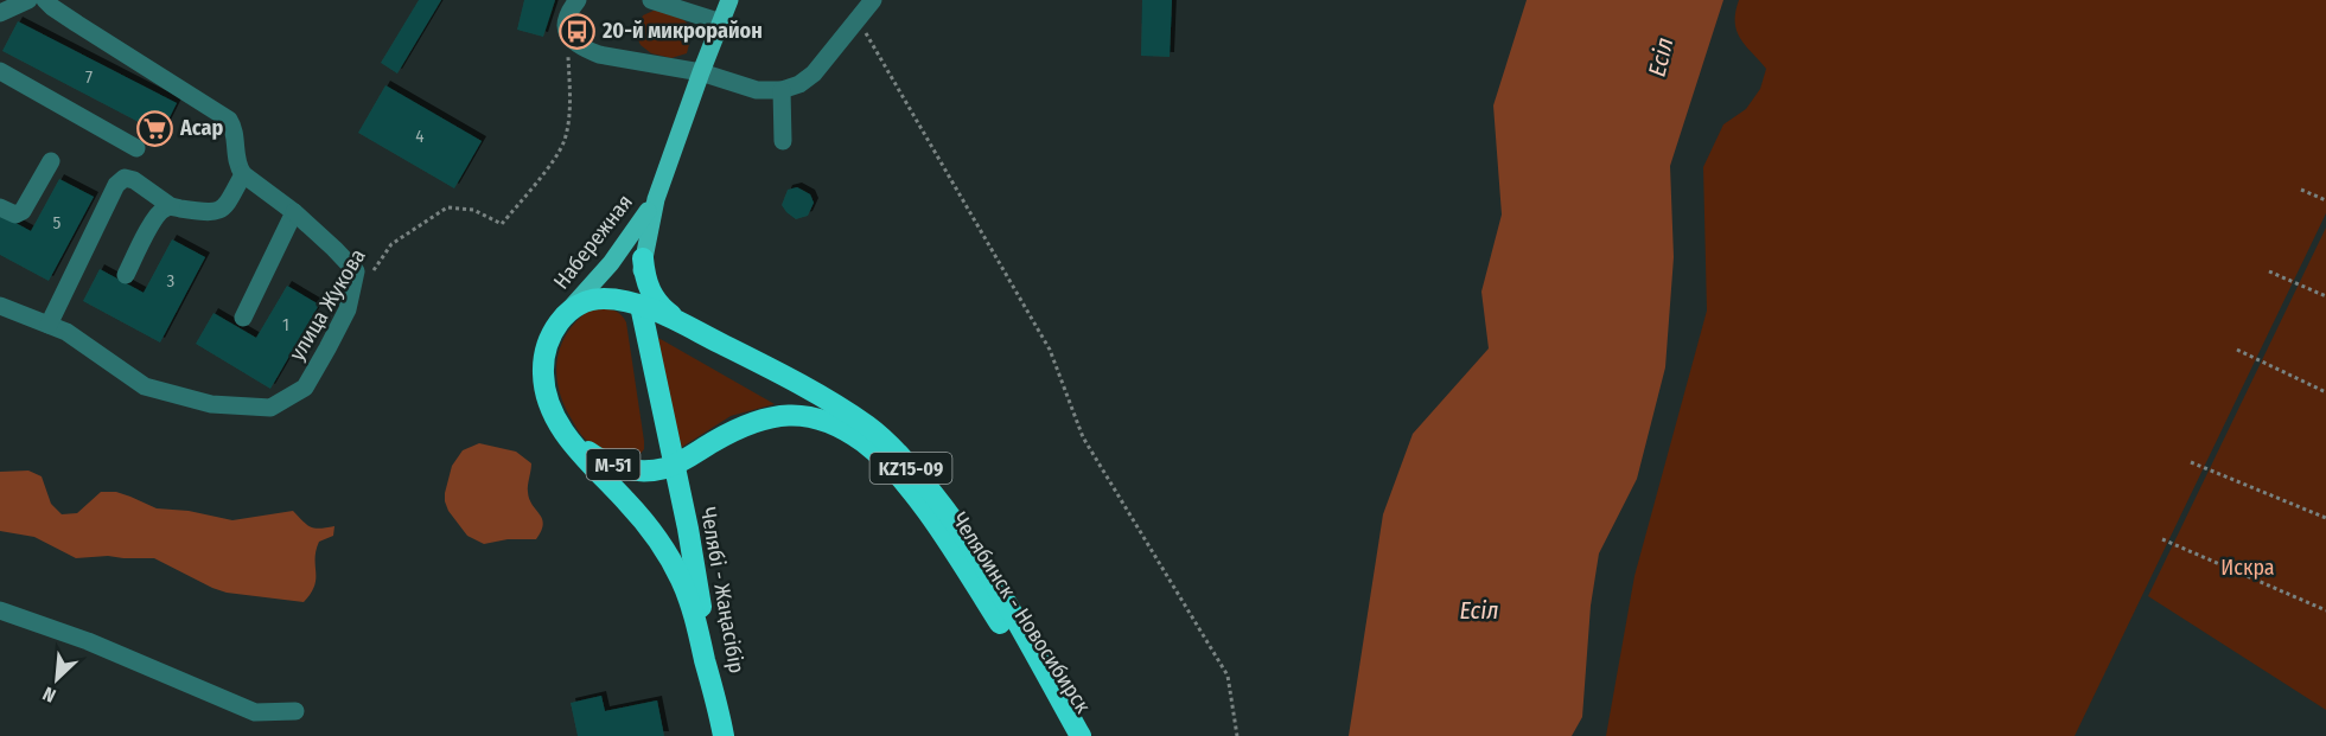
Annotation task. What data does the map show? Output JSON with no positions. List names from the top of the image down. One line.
{"streets":{"highway":["M-51","KZ15-09","Челябі - Жаңасібір","Челябинск - Новосибирск"],"main road":["Набережная"],"lane":["улица Жукова"]},"crossings":[["Набережная","M-51"],["Набережная","Челябинск - Новосибирск"],["M-51","Челябі - Жаңасібір"],["M-51","Челябинск - Новосибирск"],["Челябі - Жаңасібір","Челябинск - Новосибирск"]],"water":["Есіл"],"parks":["Искра"],"places":{"bus stop":["20-й микрорайон"],"supermarket":["Асар"]},"house_numbers":["7","4","5","3","1"],"north":"bottom left"}
